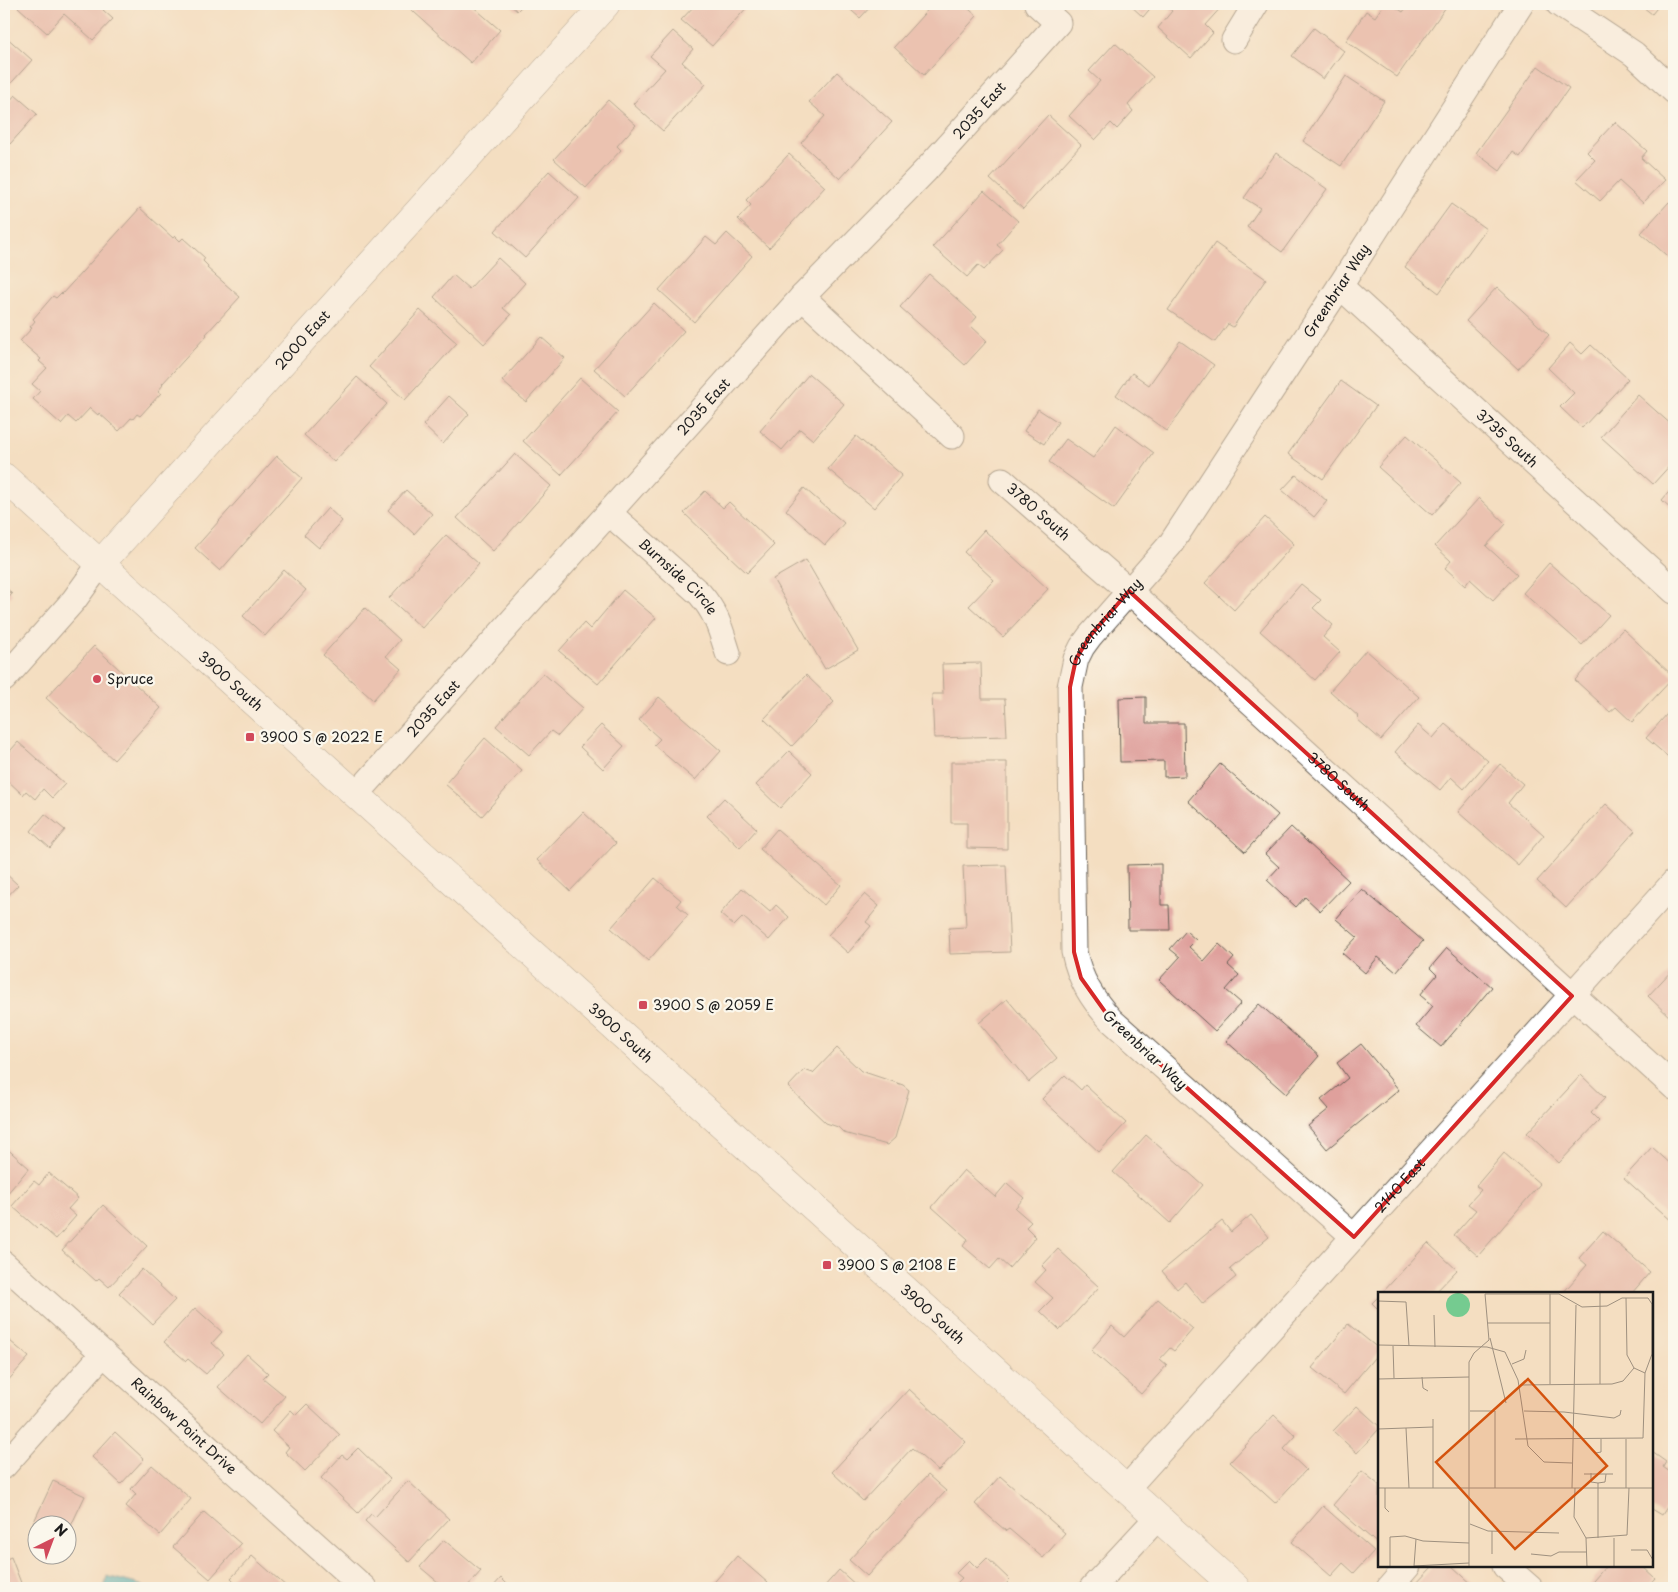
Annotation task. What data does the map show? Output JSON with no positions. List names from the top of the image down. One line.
{"streets":{"main road":["2000 East","3900 South"],"street":["2035 East","Greenbriar Way","3735 South","3780 South","Burnside Circle","2140 East","Rainbow Point Drive"]},"crossings":[["2035 East","Burnside Circle"],["2035 East","3900 South"],["Greenbriar Way","3735 South"],["Greenbriar Way","3780 South"],["Greenbriar Way","2140 East"],["2000 East","3900 South"],["3780 South","2140 East"],["3900 South","2140 East"]],"places":{"other":["Spruce"],"transit":["3900 S @ 2022 E","3900 S @ 2059 E","3900 S @ 2108 E"]},"north":"top right"}
